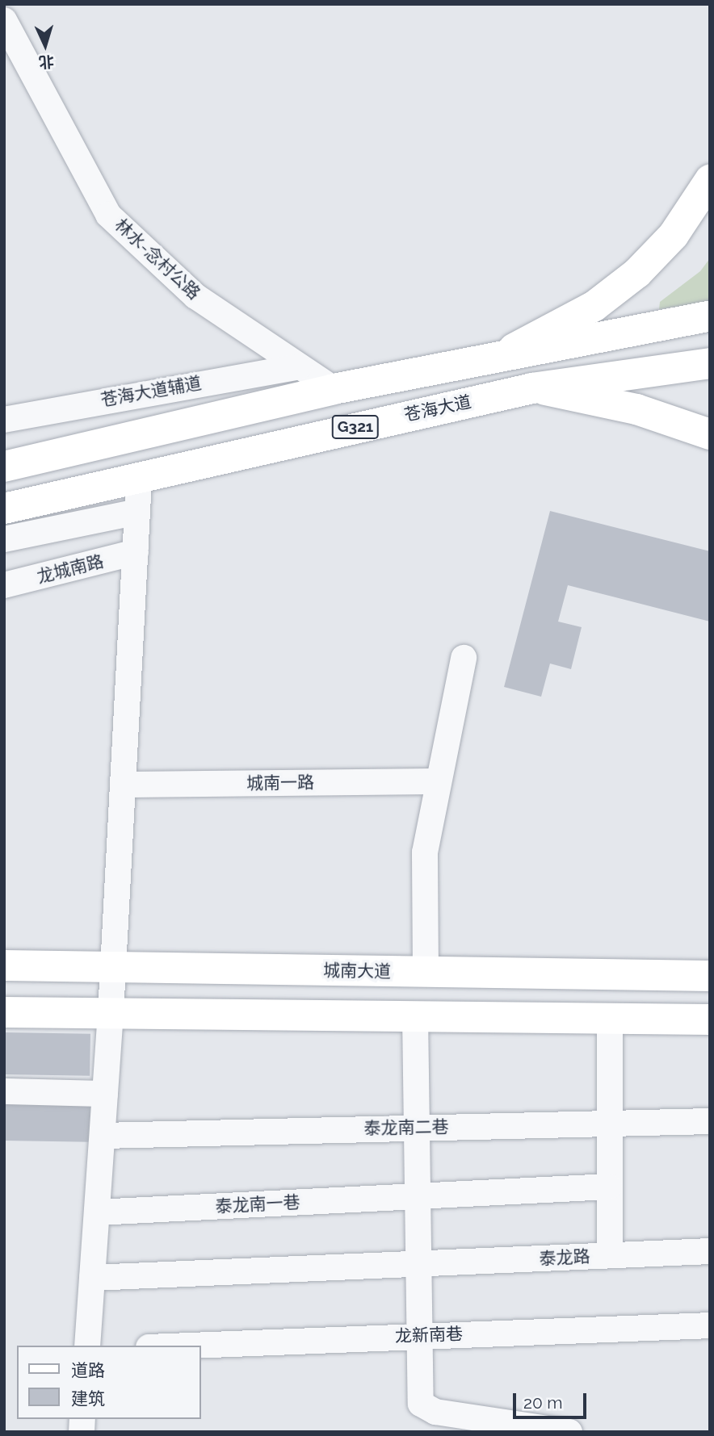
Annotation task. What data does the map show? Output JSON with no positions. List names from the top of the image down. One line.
{"streets":{"main road":["苍海大道","G321","城南大道"],"street":["林水-念村公路","苍海大道辅道","龙城南路","城南一路","泰龙南二巷","泰龙南一巷","泰龙路","龙新南巷"]},"crossings":[["林水-念村公路","苍海大道辅道"],["林水-念村公路","G321"]],"legend":["道路","建筑"],"scale_bar":"20 m","north":"bottom"}
